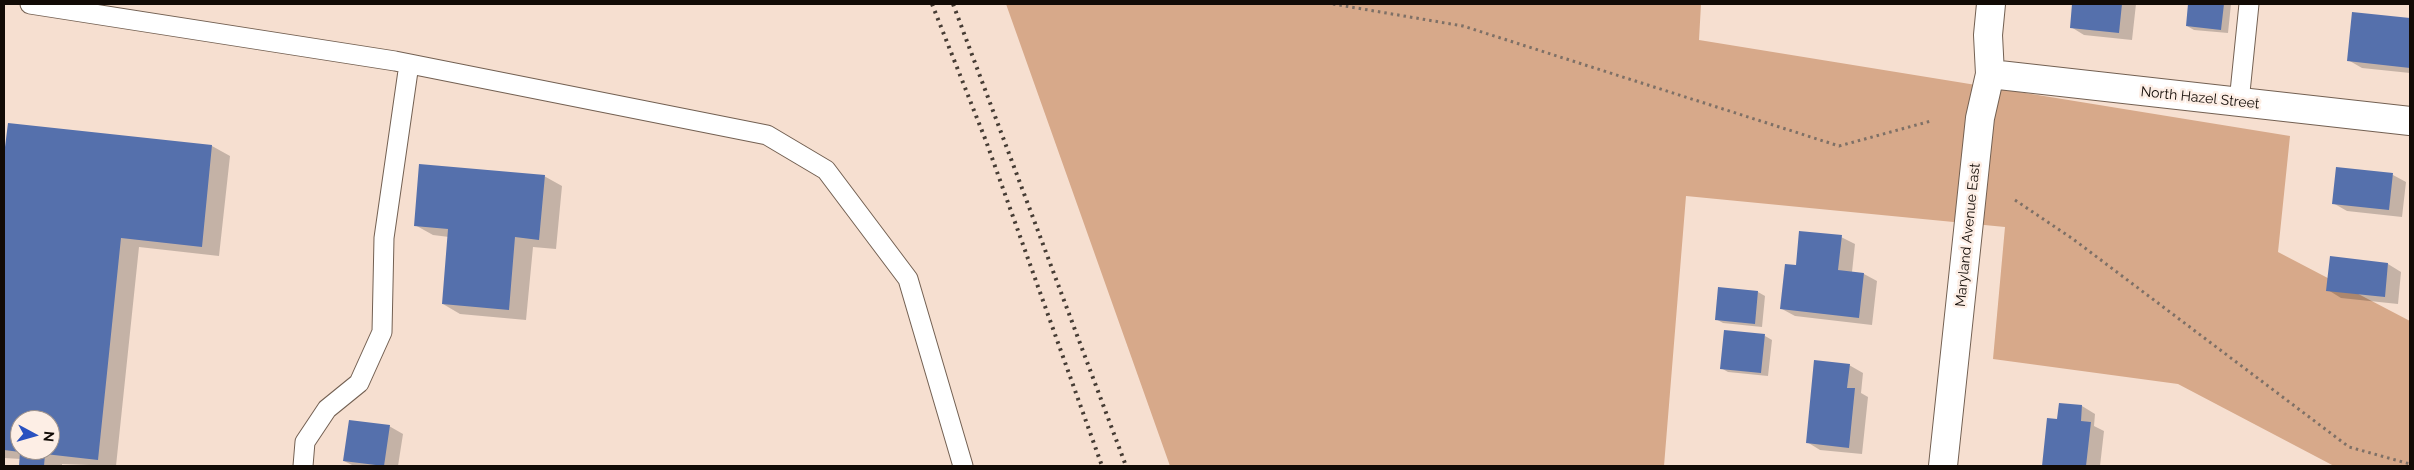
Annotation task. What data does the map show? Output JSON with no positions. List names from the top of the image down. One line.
{"streets":{"street":["North Hazel Street","Maryland Avenue East"]},"crossings":[["North Hazel Street","Maryland Avenue East"]],"north":"right"}
